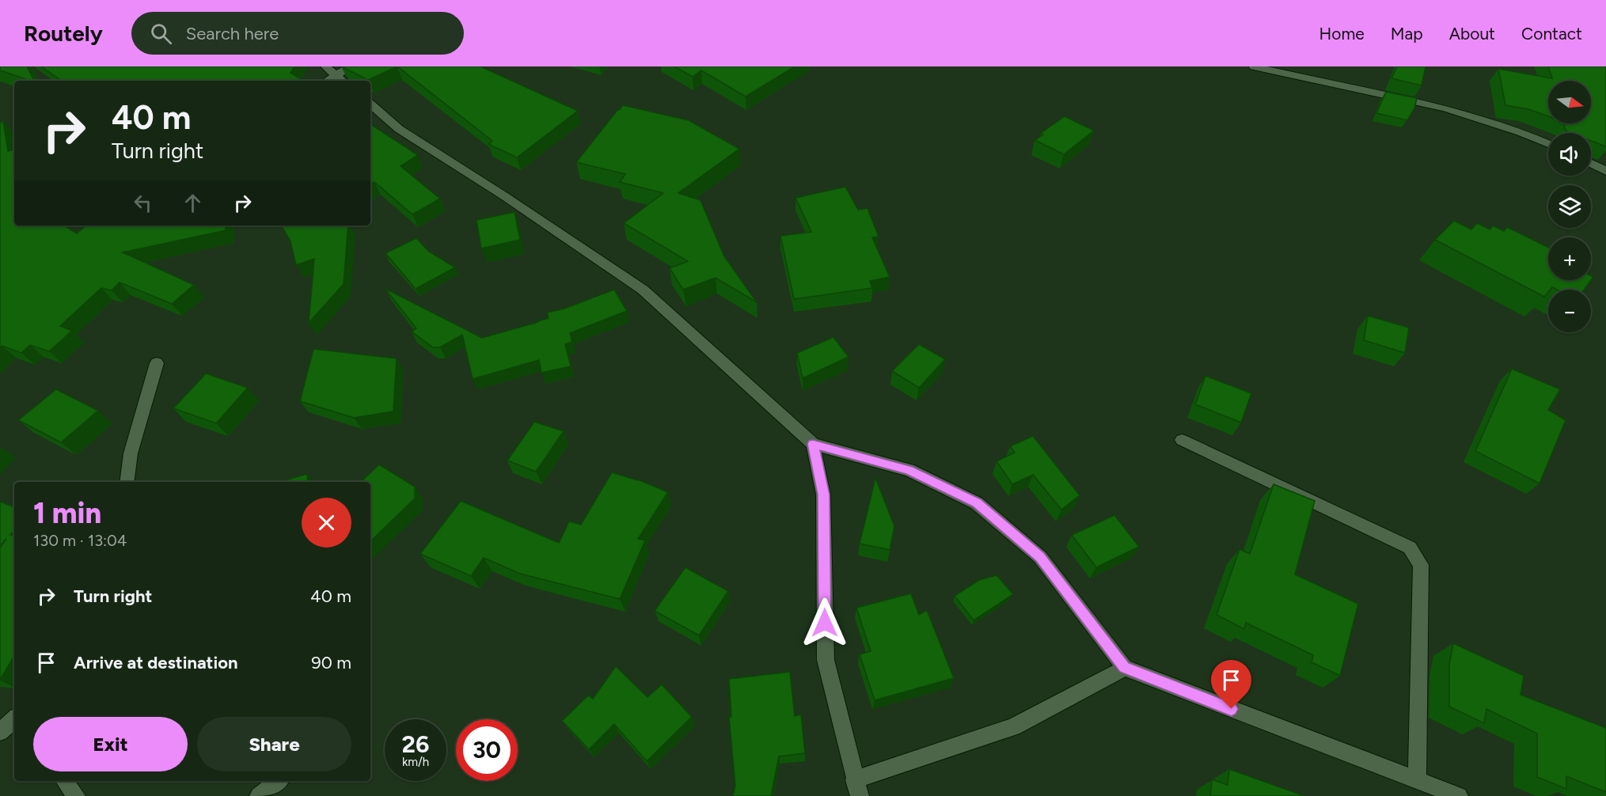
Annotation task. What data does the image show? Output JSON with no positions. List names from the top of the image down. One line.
{"north":"right","page":{"header":"Routely","search":"Search here","nav":["Home","Map","About","Contact"],"map_buttons":["+","−"],"turn":["40 m","Turn right"],"heading":["1 min","130 m · 13:04"],"list":[{"name":"Turn right","value":"40 m"},{"name":"Arrive at destination","value":"90 m"}],"buttons":["Exit","Share"],"speed":"26 km/h","limit":"30"}}
